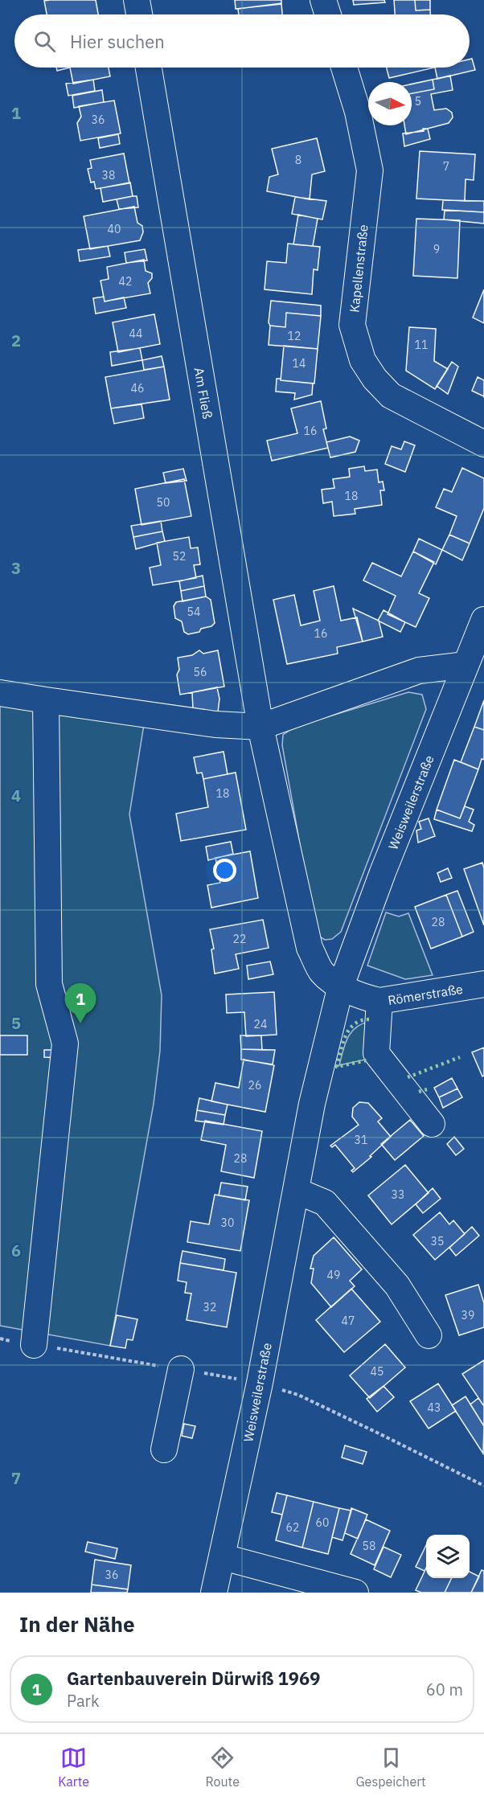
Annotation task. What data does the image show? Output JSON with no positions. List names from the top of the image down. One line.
{"streets":{"street":["Kapellenstraße","Am Fließ","Weisweilerstraße","Römerstraße"]},"crossings":[["Weisweilerstraße","Römerstraße"]],"house_numbers":["5","36","8","7","38","40","9","42","44","12","11","14","46","16","18","50","52","54","16","56","18","28","22","24","26","31","28","33","30","35","49","32","39","47","45","43","60","62","58","36"],"north":"right","page":{"search":"Hier suchen","pins":"1","heading":"In der Nähe","list":[{"mark":"1","name":"Gartenbauverein Dürwiß 1969","note":"Park","value":"60 m"}],"nav":["Karte","Route","Gespeichert"]},"grid":{"rows":["1","2","3","4","5","6","7"]}}
